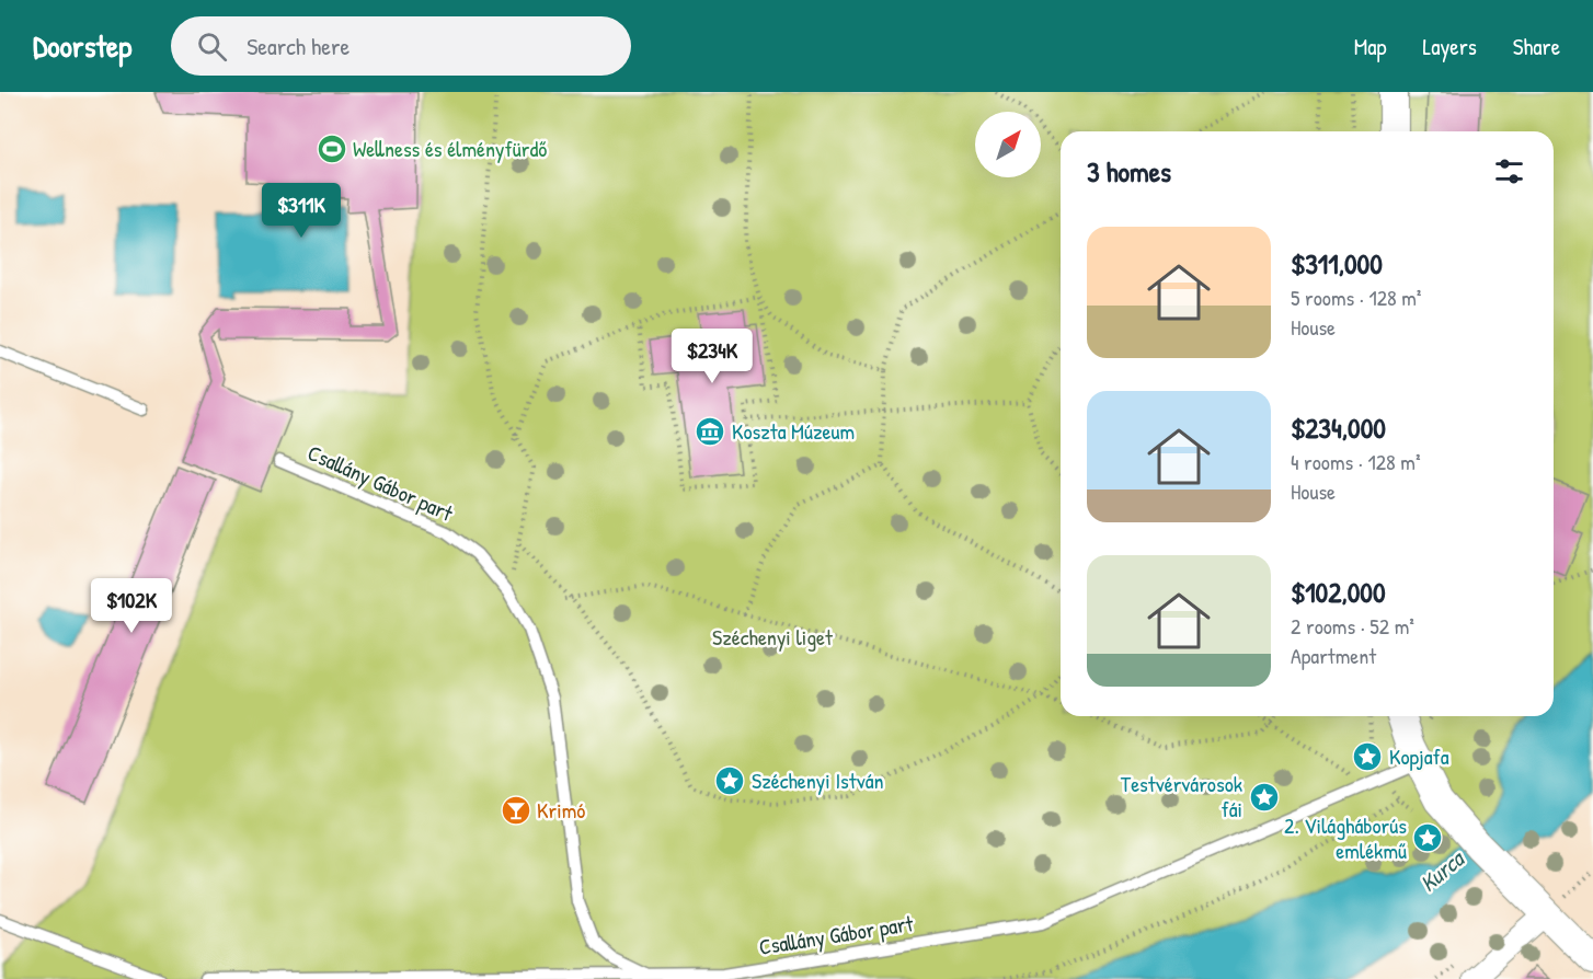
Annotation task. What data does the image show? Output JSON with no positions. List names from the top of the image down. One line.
{"streets":{"lane":["Csallány Gábor part"]},"water":["Kurca"],"parks":["Széchenyi liget"],"places":{"sports":["Wellness és élményfürdő"],"museum":["Koszta Múzeum"],"place":["Kopjafa","Széchenyi István","Testvérvárosok fái","2. Világháborús emlékmű"],"bar":["Krimó"]},"north":"top right","page":{"header":"Doorstep","search":"Search here","nav":["Map","Layers","Share"],"heading":"3 homes","price":["$311K","$234K","$102K"],"list":[{"name":"$311,000","note":"5 rooms · 128 m² · House"},{"name":"$234,000","note":"4 rooms · 128 m² · House"},{"name":"$102,000","note":"2 rooms · 52 m² · Apartment"}]}}
